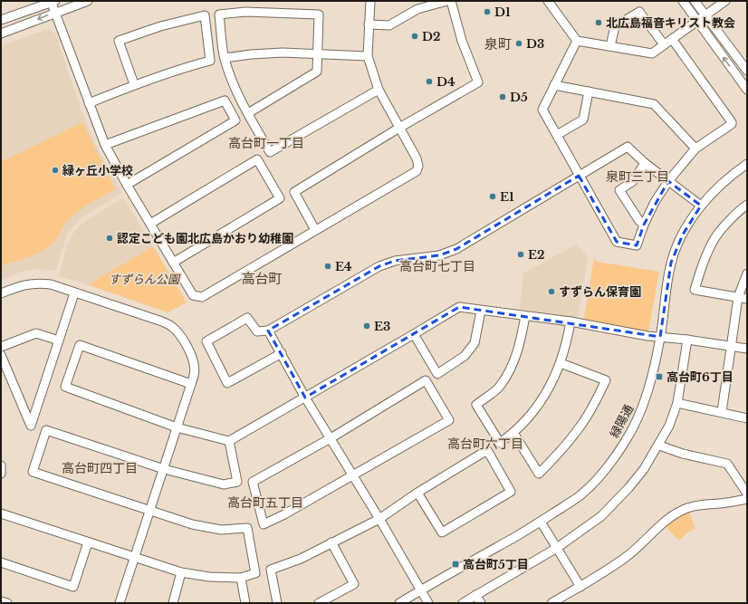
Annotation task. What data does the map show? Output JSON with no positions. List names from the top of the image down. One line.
{"streets":{"street":["緑陽通"]},"districts":["泉町","高台町一丁目","泉町三丁目","高台町七丁目","高台町","高台町六丁目","高台町四丁目","高台町五丁目"],"parks":["すずらん公園"],"places":{"other":["D1","北広島福音キリスト教会","D2","D3","D4","D5","緑ヶ丘小学校","E1","認定こども園北広島かおり幼稚園","E2","E4","すずらん保育園","E3"],"transit":["高台町6丁目","高台町5丁目"]}}
